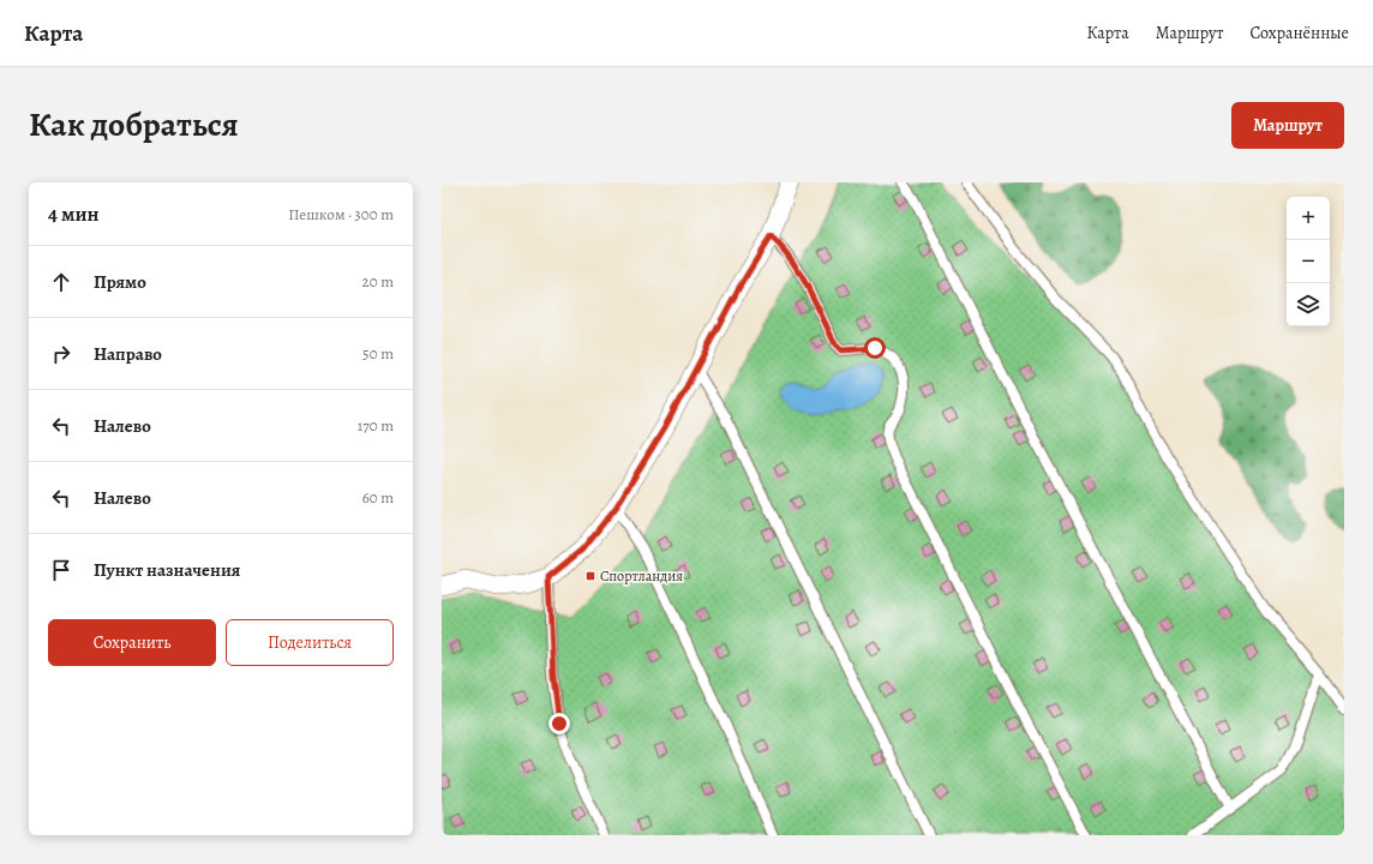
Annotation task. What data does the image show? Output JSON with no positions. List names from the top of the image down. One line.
{"places":{"transit":["Спортландия"]},"page":{"header":"Карта","nav":["Карта","Маршрут","Сохранённые"],"title":"Как добраться","buttons":["Маршрут",["Сохранить","Поделиться"]],"heading":["4 мин","Пешком · 300 m"],"map_buttons":["+","−"],"list":[["Прямо","20 m"],["Направо","50 m"],["Налево","170 m"],["Налево","60 m"],"Пункт назначения"]}}
